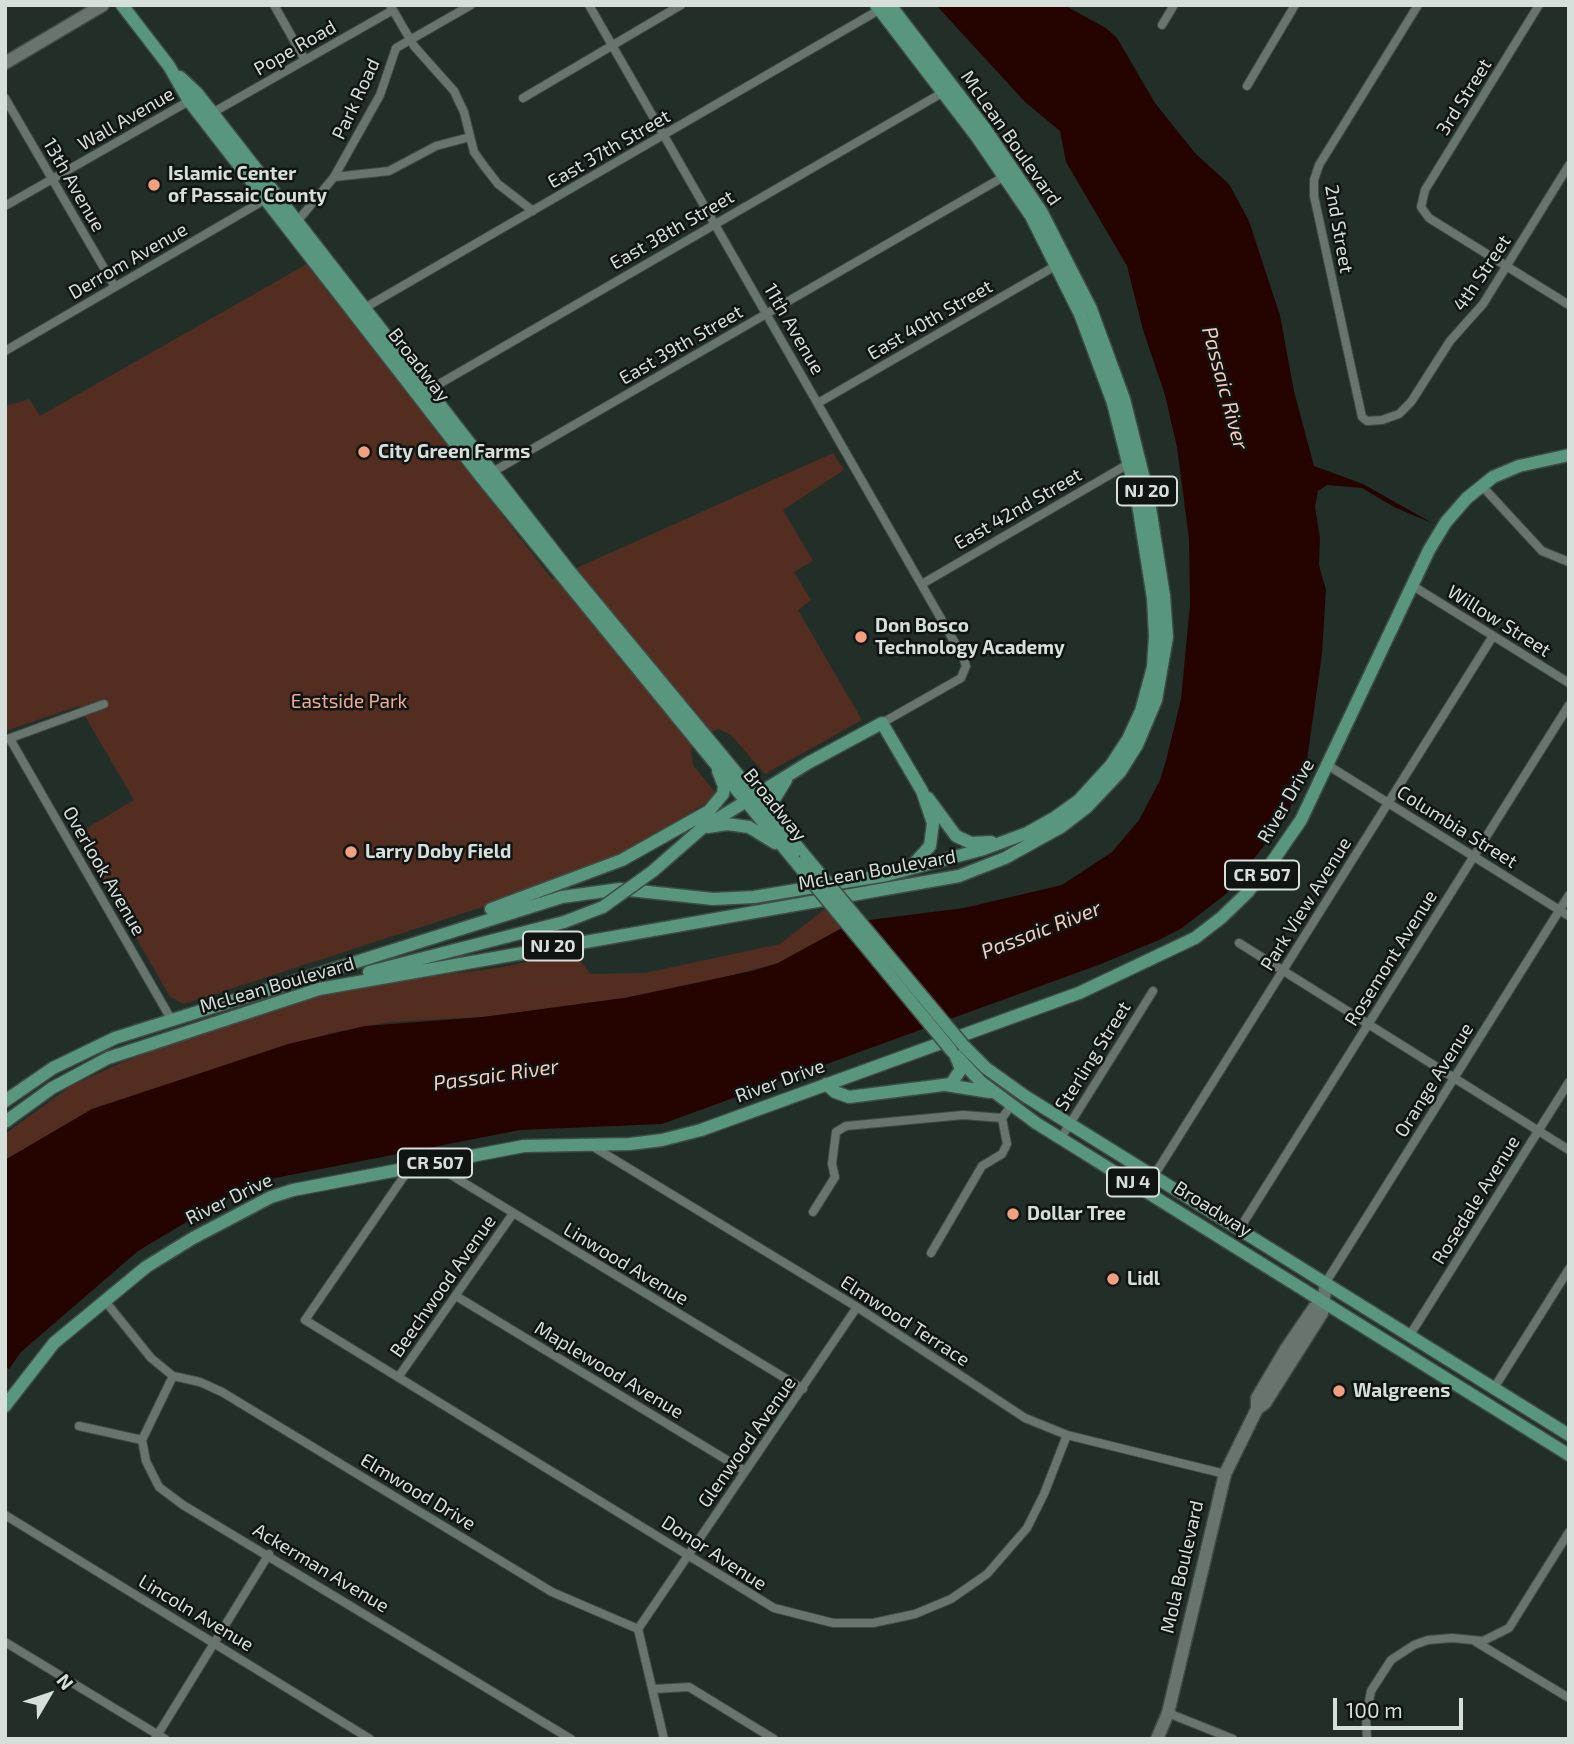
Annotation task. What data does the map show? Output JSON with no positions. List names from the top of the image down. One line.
{"streets":{"main road":["McLean Boulevard","Broadway","NJ 20","River Drive","CR 507","NJ 4"],"street":["Pope Road","3rd Street","Park Road","Wall Avenue","East 37th Street","13th Avenue","2nd Street","East 38th Street","Derrom Avenue","4th Street","East 40th Street","11th Avenue","East 39th Street","East 42nd Street","Willow Street","Columbia Street","Overlook Avenue","Park View Avenue","Rosemont Avenue","Sterling Street","Orange Avenue","Rosedale Avenue","Linwood Avenue","Beechwood Avenue","Elmwood Terrace","Maplewood Avenue","Glenwood Avenue","Elmwood Drive","Donor Avenue","Mola Boulevard","Ackerman Avenue","Lincoln Avenue"]},"crossings":[["Pope Road","Broadway"],["3rd Street","4th Street"],["Park Road","Broadway"],["Wall Avenue","13th Avenue"],["Wall Avenue","Broadway"],["McLean Boulevard","East 37th Street"],["McLean Boulevard","East 38th Street"],["McLean Boulevard","East 40th Street"],["McLean Boulevard","East 39th Street"],["McLean Boulevard","East 42nd Street"],["McLean Boulevard","Overlook Avenue"],["East 37th Street","11th Avenue"],["East 37th Street","Broadway"],["13th Avenue","Derrom Avenue"],["2nd Street","4th Street"],["East 38th Street","11th Avenue"],["East 38th Street","Broadway"],["Derrom Avenue","Broadway"],["East 40th Street","11th Avenue"],["11th Avenue","East 39th Street"],["11th Avenue","East 42nd Street"],["East 39th Street","Broadway"],["Broadway","Park View Avenue"],["Broadway","Rosemont Avenue"],["Broadway","Sterling Street"],["Broadway","Orange Avenue"],["Broadway","Rosedale Avenue"],["Broadway","Mola Boulevard"],["Willow Street","River Drive"],["Willow Street","CR 507"],["Willow Street","Park View Avenue"],["River Drive","Columbia Street"],["River Drive","CR 507"],["River Drive","Linwood Avenue"],["River Drive","Elmwood Terrace"],["River Drive","Elmwood Drive"],["River Drive","Donor Avenue"],["Columbia Street","Park View Avenue"],["Columbia Street","Rosemont Avenue"],["Columbia Street","Orange Avenue"],["Linwood Avenue","Beechwood Avenue"],["Linwood Avenue","Glenwood Avenue"],["Beechwood Avenue","Maplewood Avenue"],["Beechwood Avenue","Donor Avenue"],["Elmwood Terrace","Glenwood Avenue"],["Elmwood Terrace","Donor Avenue"],["Elmwood Terrace","Mola Boulevard"],["Maplewood Avenue","Glenwood Avenue"],["Glenwood Avenue","Elmwood Drive"],["Glenwood Avenue","Donor Avenue"]],"water":["Passaic River"],"parks":["Eastside Park"],"places":["Islamic Center of Passaic County","City Green Farms","Don Bosco Technology Academy","Larry Doby Field","Dollar Tree","Lidl","Walgreens"],"scale_bar":"100 m","north":"top right"}
